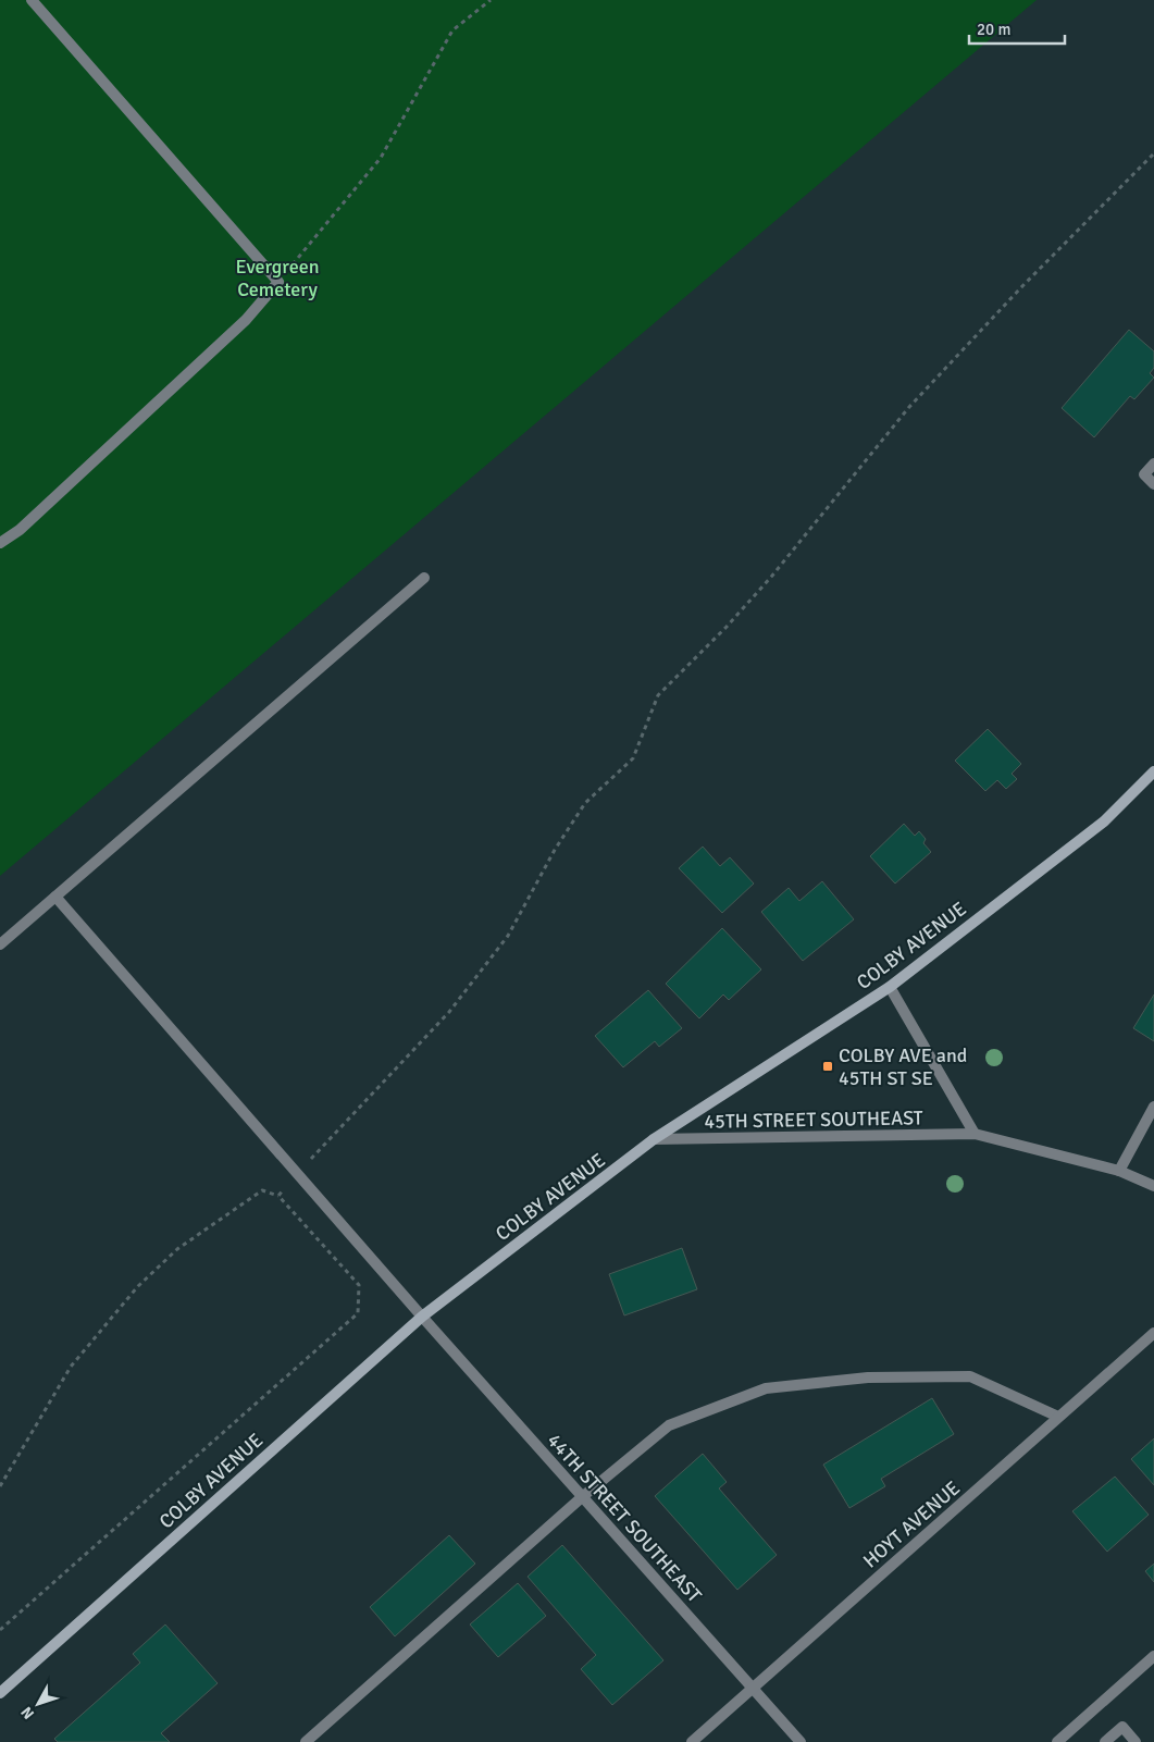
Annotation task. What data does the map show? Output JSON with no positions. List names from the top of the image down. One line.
{"streets":{"main road":["COLBY AVENUE"],"street":["45TH STREET SOUTHEAST","44TH STREET SOUTHEAST","HOYT AVENUE"]},"crossings":[["COLBY AVENUE","45TH STREET SOUTHEAST"],["COLBY AVENUE","44TH STREET SOUTHEAST"],["44TH STREET SOUTHEAST","HOYT AVENUE"]],"parks":["Evergreen Cemetery"],"places":{"transit":["COLBY AVE and 45TH ST SE"]},"scale_bar":"20 m","north":"bottom left"}
